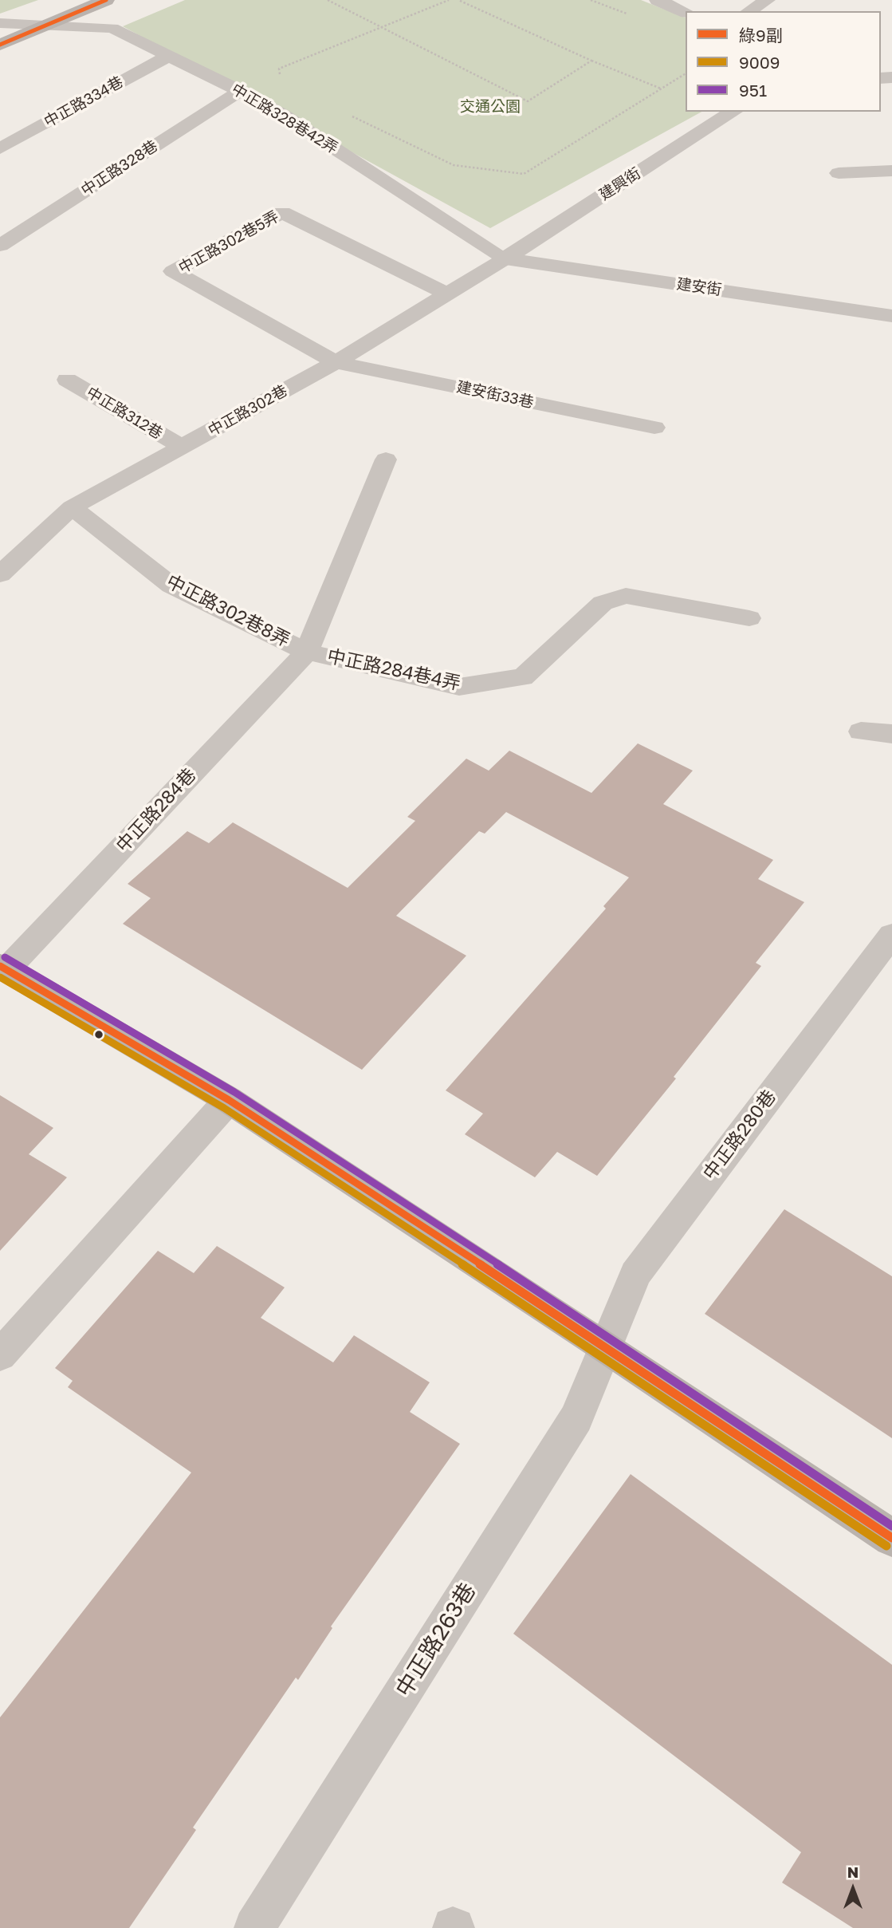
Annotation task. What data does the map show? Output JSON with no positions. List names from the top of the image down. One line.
{"streets":{"street":["建興街","建安街"],"lane":["中正路334巷","中正路328巷42弄","中正路328巷","中正路302巷5弄","建安街33巷","中正路302巷","中正路312巷","中正路302巷8弄","中正路284巷4弄","中正路284巷","中正路280巷","中正路263巷"]},"crossings":[["中正路334巷","中正路328巷42弄"],["中正路328巷42弄","中正路328巷"],["中正路328巷42弄","建興街"],["中正路328巷42弄","建安街"],["中正路328巷42弄","中正路302巷"],["建興街","建安街"],["建興街","中正路302巷"],["中正路302巷5弄","建安街33巷"],["中正路302巷5弄","中正路302巷"],["建安街","中正路302巷"],["建安街33巷","中正路302巷"],["中正路302巷","中正路312巷"],["中正路302巷","中正路302巷8弄"],["中正路302巷8弄","中正路284巷4弄"],["中正路302巷8弄","中正路284巷"],["中正路284巷4弄","中正路284巷"],["中正路280巷","中正路263巷"]],"parks":["交通公園"],"lines":["transit line 綠9副","transit line 951","transit line 9009"],"legend":["綠9副","9009","951"],"north":"top"}
